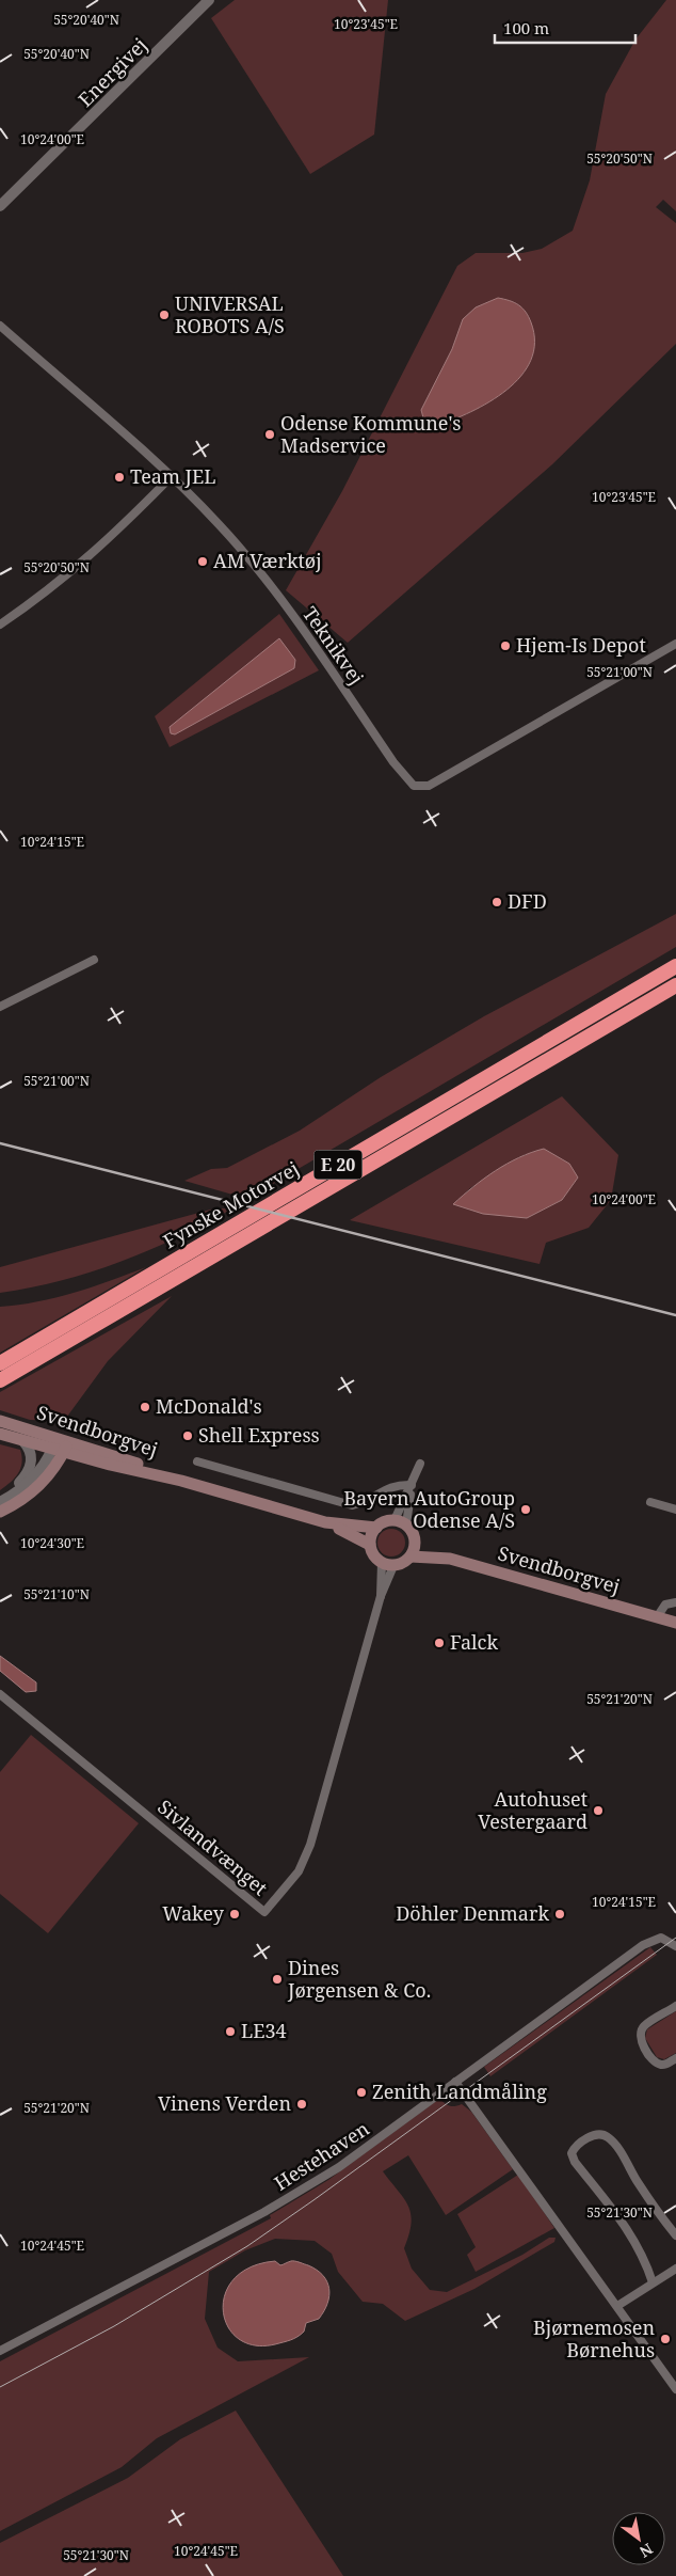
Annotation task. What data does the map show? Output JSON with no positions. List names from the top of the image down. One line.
{"streets":{"highway":["E 20","Fynske Motorvej"],"main road":["Svendborgvej"],"street":["Energivej","Teknikvej","Sivlandvænget","Hestehaven"]},"crossings":[["Svendborgvej","Sivlandvænget"]],"places":["UNIVERSAL ROBOTS A/S","Odense Kommune's Madservice","Team JEL","AM Værktøj","Hjem-Is Depot","DFD","McDonald's","Shell Express","Bayern AutoGroup Odense A/S","Falck","Autohuset Vestergaard","Wakey","Döhler Denmark","Dines Jørgensen & Co.","LE34","Zenith Landmåling","Vinens Verden","Bjørnemosen Børnehus"],"scale_bar":"100 m","north":"bottom right","coordinates":["55°20'40\"N","10°23'45\"E","10°24'00\"E","55°20'50\"N","55°21'00\"N","10°24'15\"E","10°24'30\"E","55°21'10\"N","55°21'20\"N","55°21'30\"N","10°24'45\"E"]}
